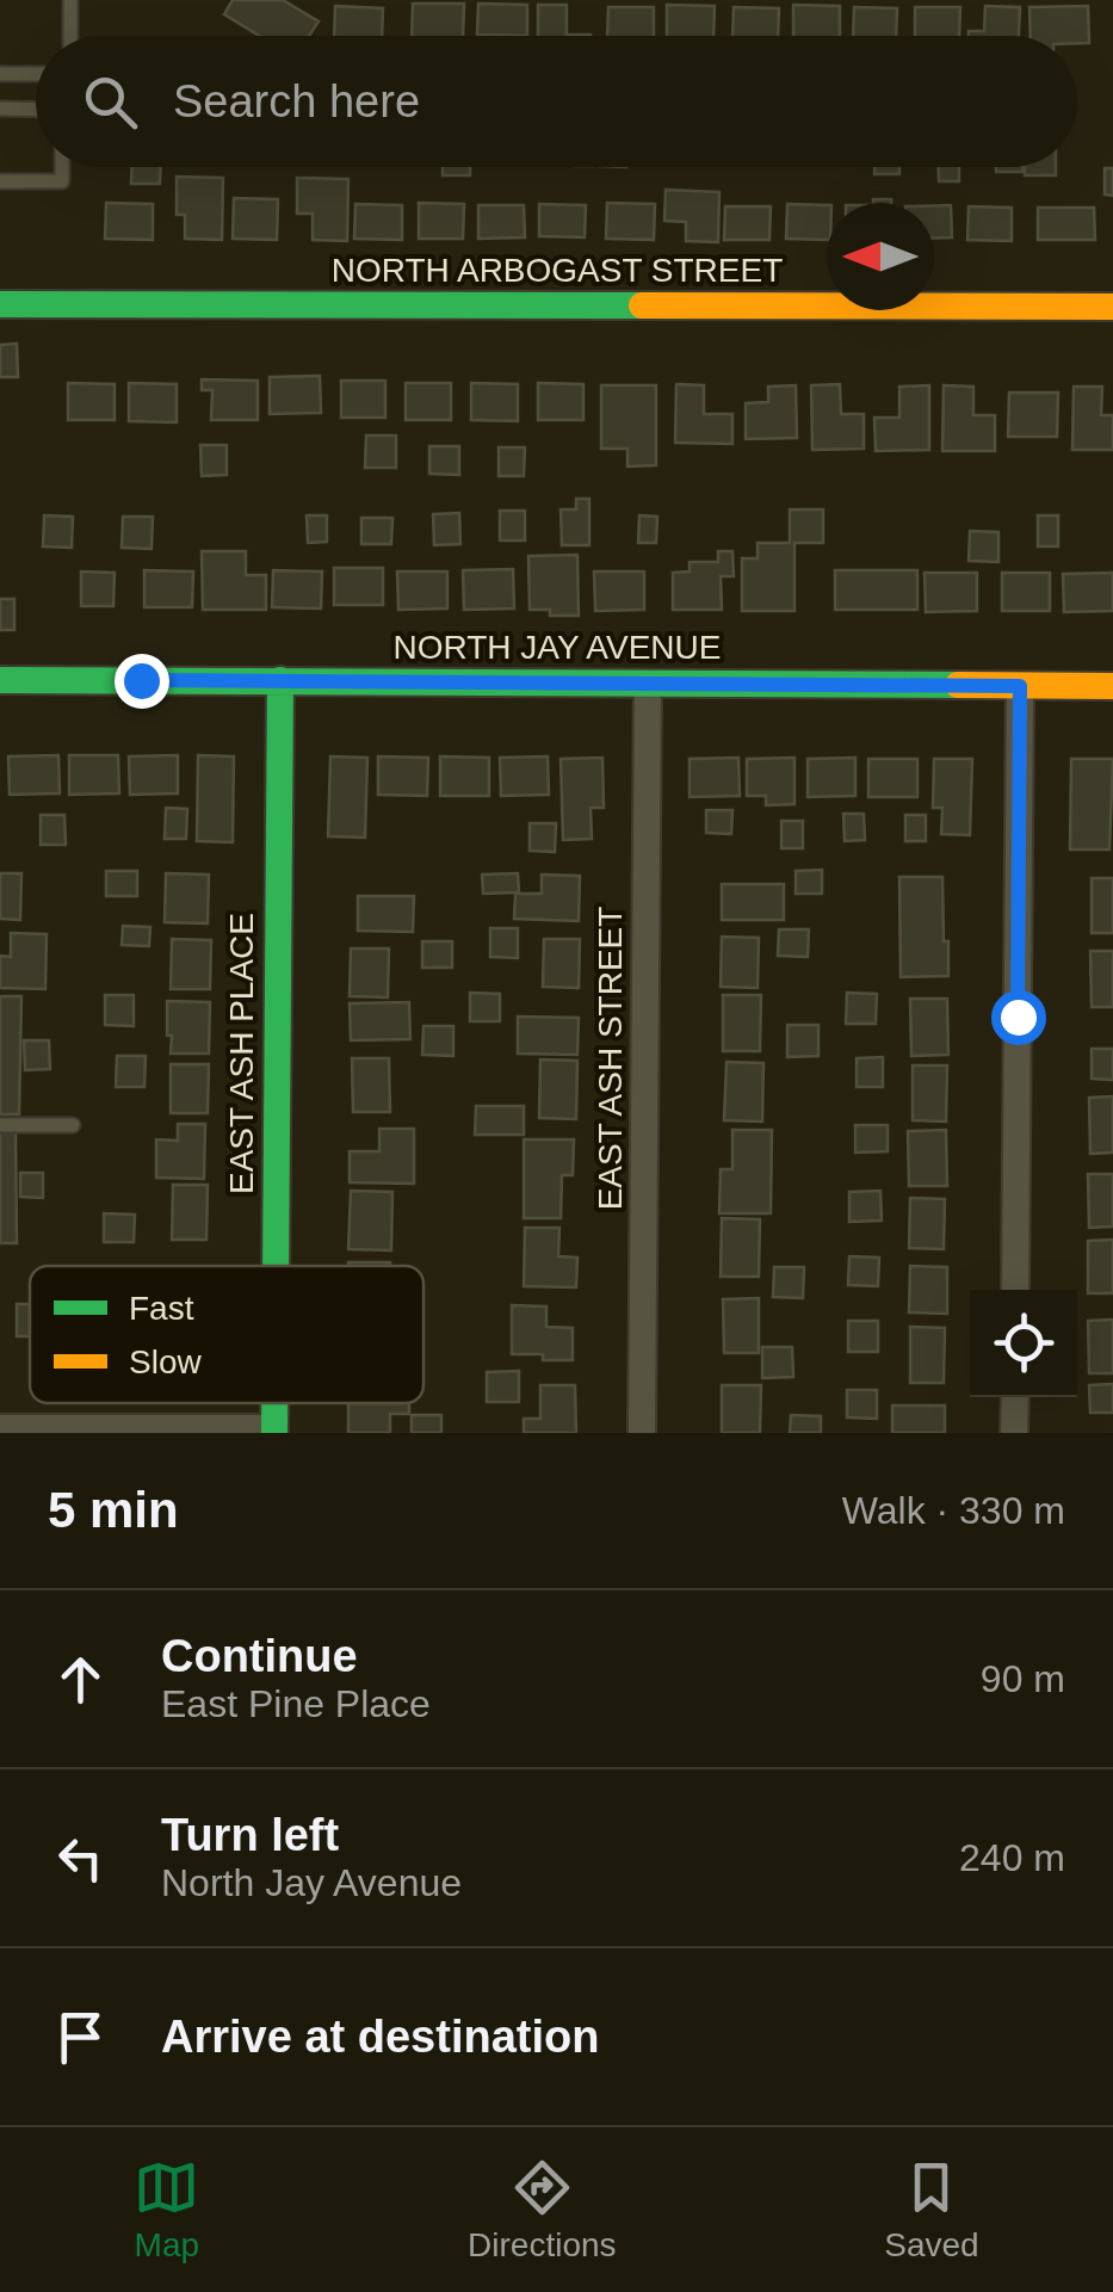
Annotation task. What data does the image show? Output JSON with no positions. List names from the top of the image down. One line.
{"streets":{"street":["NORTH ARBOGAST STREET","NORTH JAY AVENUE","EAST ASH PLACE","EAST ASH STREET"]},"crossings":[["NORTH JAY AVENUE","EAST ASH PLACE"],["NORTH JAY AVENUE","EAST ASH STREET"]],"legend":["Fast","Slow"],"north":"left","page":{"search":"Search here","heading":["5 min","Walk · 330 m"],"list":[["Continue","East Pine Place","90 m"],["Turn left","North Jay Avenue","240 m"],"Arrive at destination"],"nav":["Map","Directions","Saved"]}}
